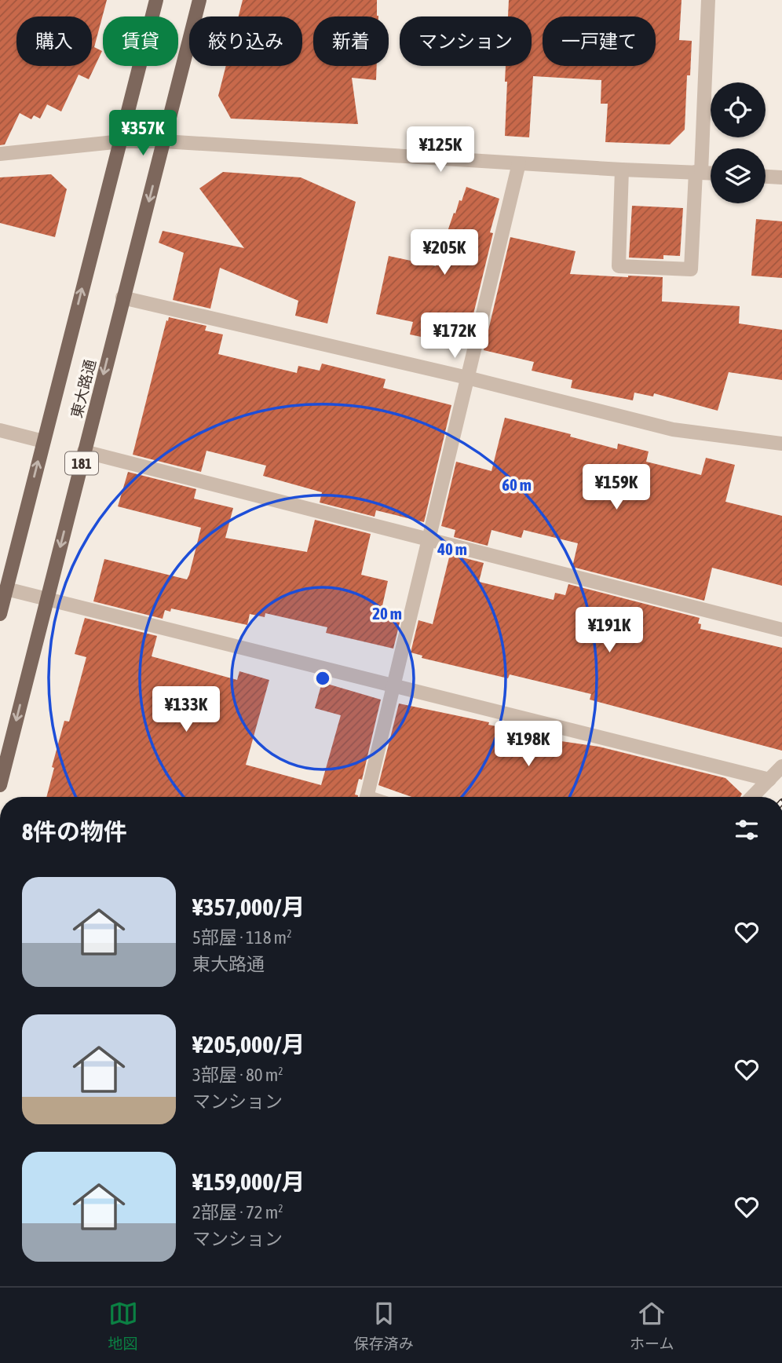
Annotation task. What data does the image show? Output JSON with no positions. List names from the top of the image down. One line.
{"streets":{"main road":["東大路通","181"]},"page":{"chip":["購入","賃貸","絞り込み","新着","マンション","一戸建て"],"price":["¥357K","¥125K","¥205K","¥172K","¥159K","¥191K","¥133K","¥198K"],"heading":"8件の物件","list":[{"name":"¥357,000/月","note":"5部屋 · 118 m² · 東大路通"},{"name":"¥205,000/月","note":"3部屋 · 80 m² · マンション"},{"name":"¥159,000/月","note":"2部屋 · 72 m² · マンション"}],"tabs":["地図","保存済み","ホーム"]},"rings":["60 m","40 m","20 m"]}
